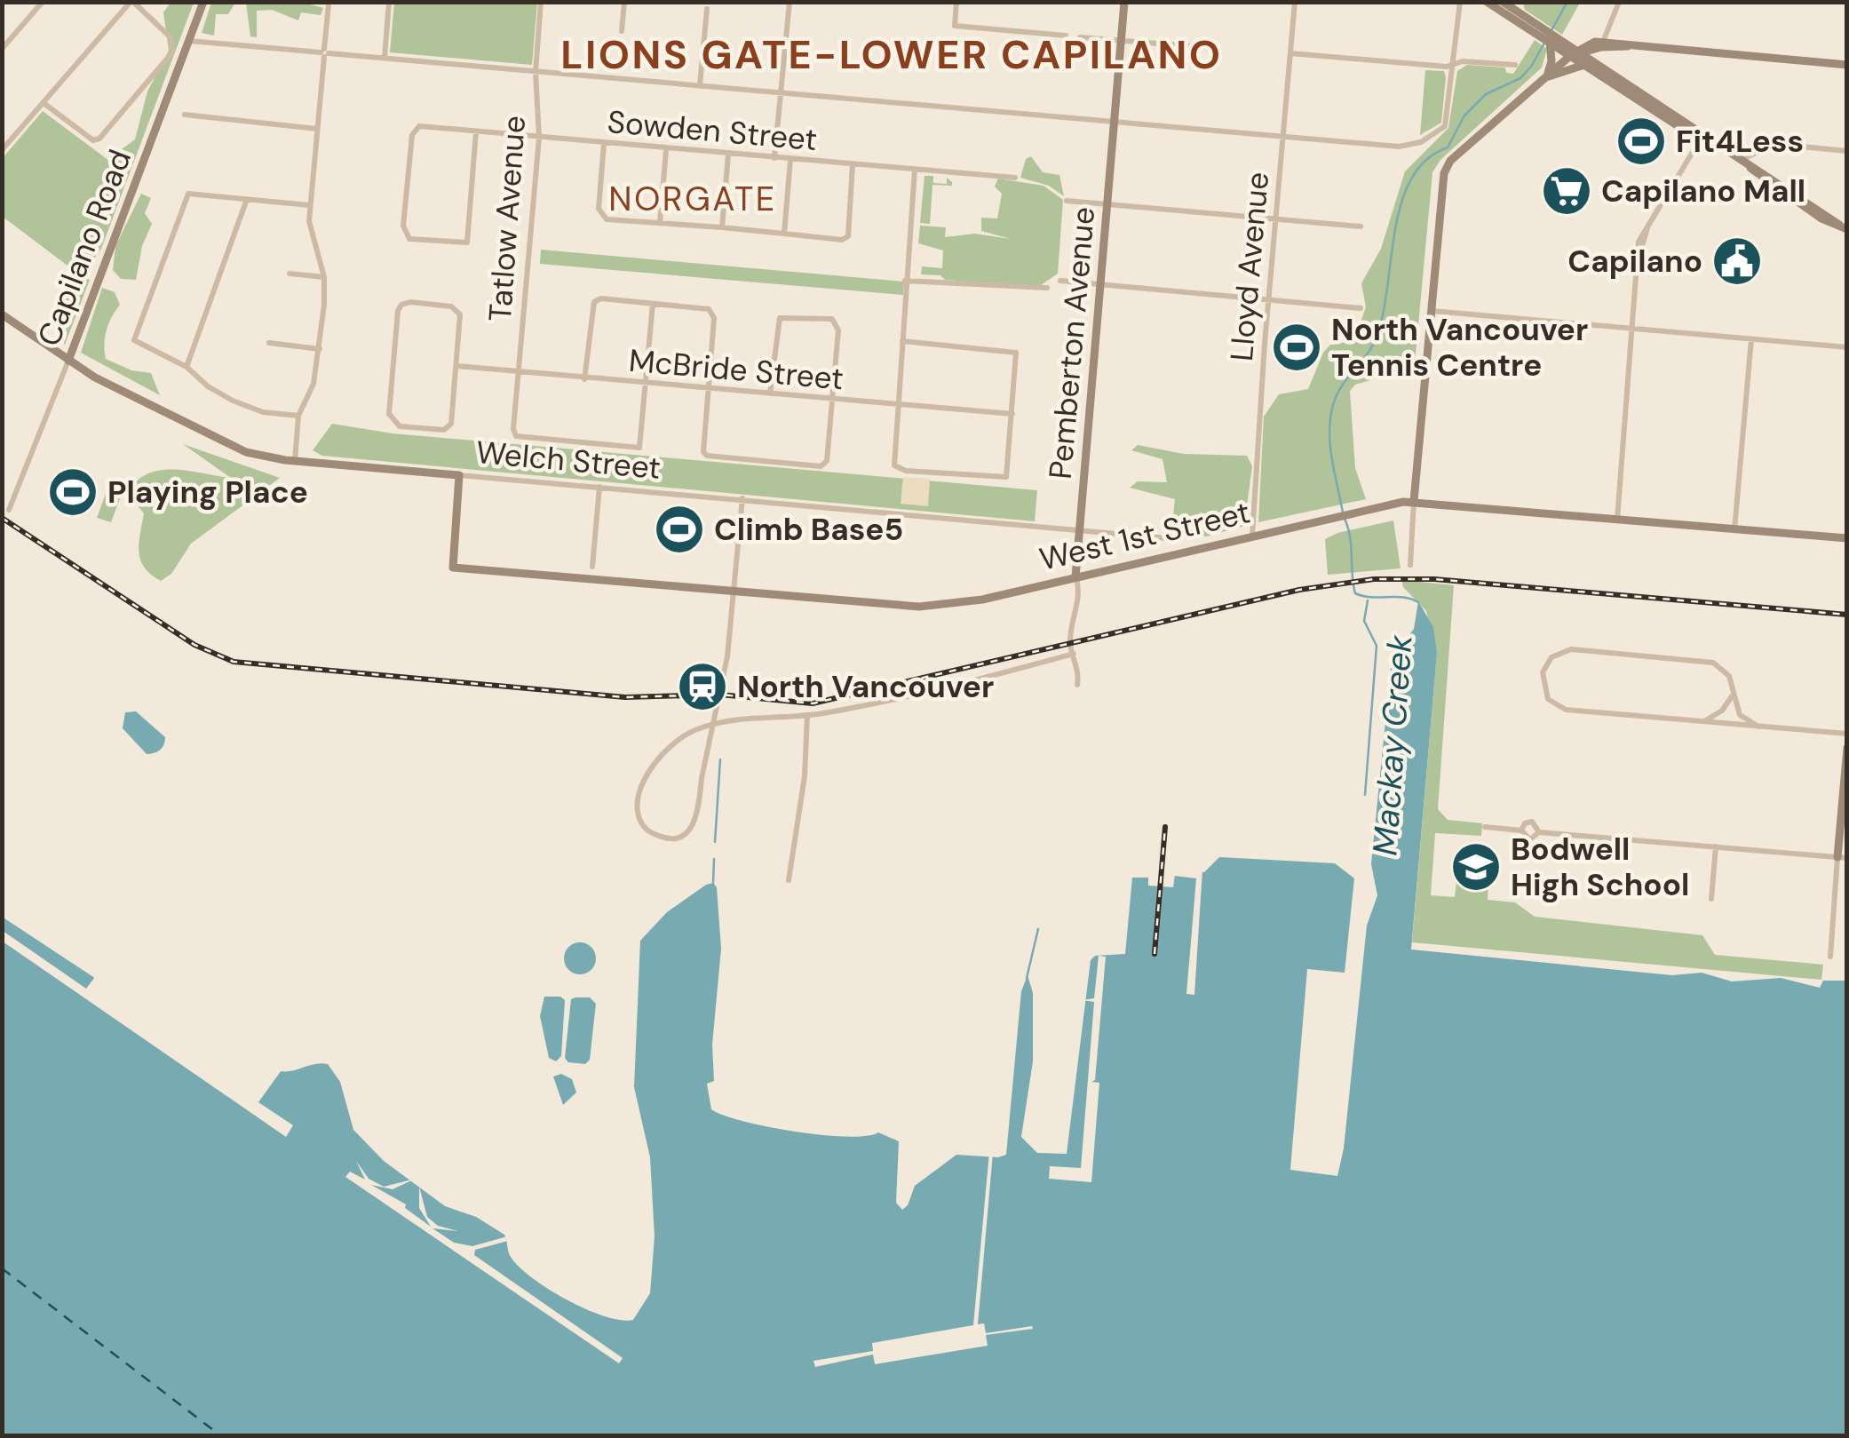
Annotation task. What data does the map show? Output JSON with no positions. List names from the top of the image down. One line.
{"streets":{"street":["Sowden Street","Tatlow Avenue","Capilano Road","Lloyd Avenue","Pemberton Avenue","McBride Street","Welch Street","West 1st Street"]},"crossings":[["Sowden Street","Tatlow Avenue"],["Tatlow Avenue","McBride Street"],["Capilano Road","Welch Street"],["Lloyd Avenue","West 1st Street"],["Pemberton Avenue","Welch Street"],["Pemberton Avenue","West 1st Street"],["Welch Street","West 1st Street"]],"districts":["LIONS GATE-LOWER CAPILANO","NORGATE"],"water":["Mackay Creek"],"places":{"sports":["Fit4Less","North Vancouver Tennis Centre","Playing Place","Climb Base5"],"supermarket":["Capilano Mall"],"public building":["Capilano"],"station":["North Vancouver"],"school or university":["Bodwell High School"]}}
